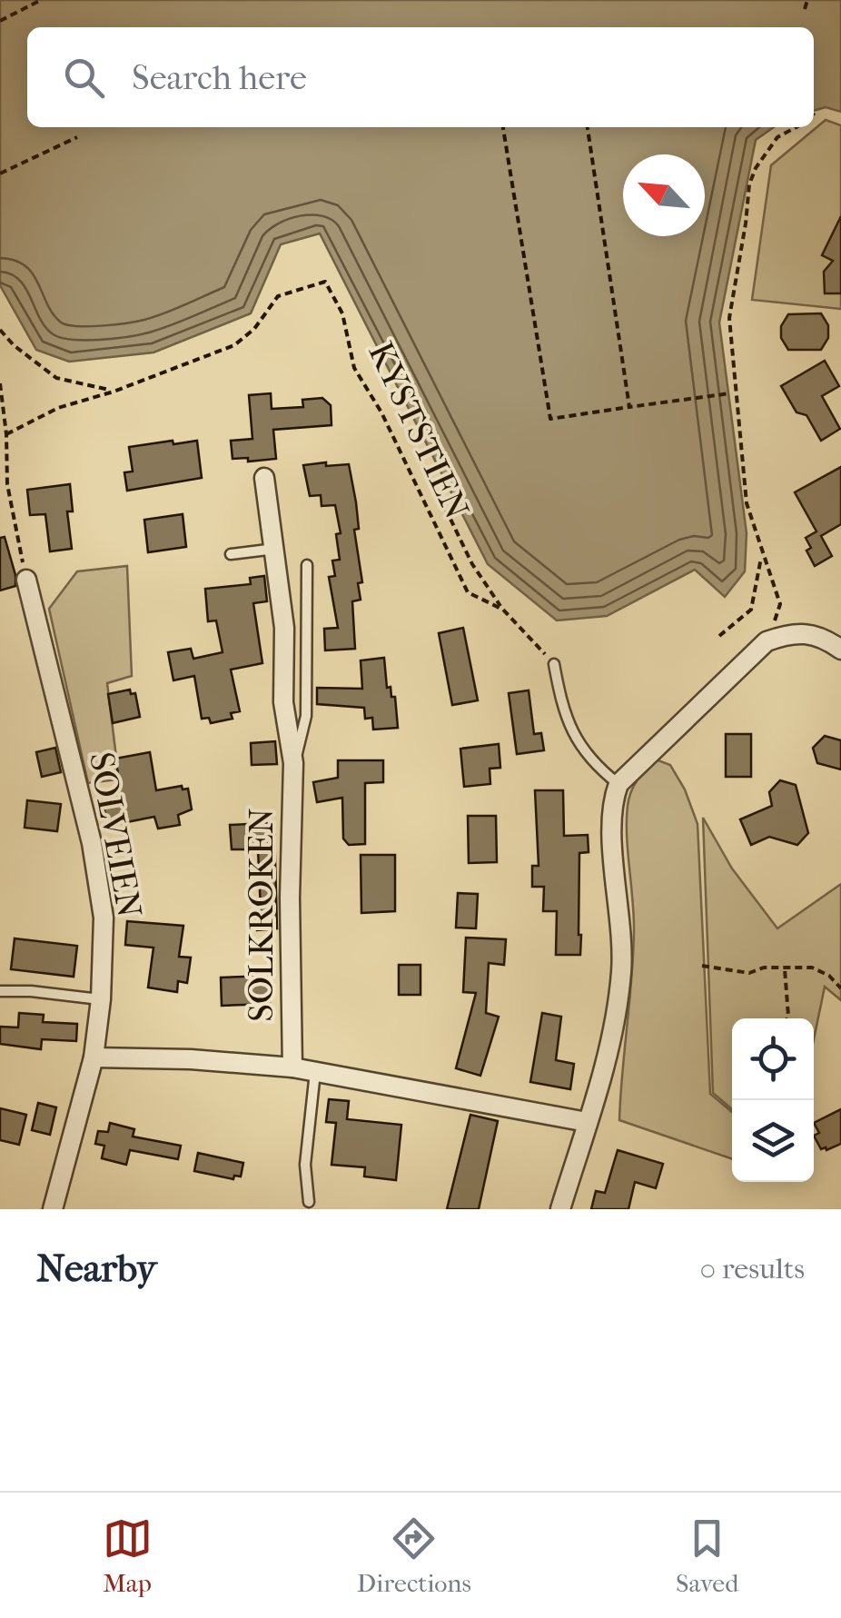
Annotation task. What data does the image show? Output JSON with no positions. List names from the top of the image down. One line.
{"streets":{"street":["SOLVEIEN","SOLKROKEN"],"path":["KYSTSTIEN"]},"crossings":[["SOLVEIEN","SOLKROKEN"]],"north":"top left","page":{"search":"Search here","heading":["Nearby","0 results"],"nav":["Map","Directions","Saved"]}}
